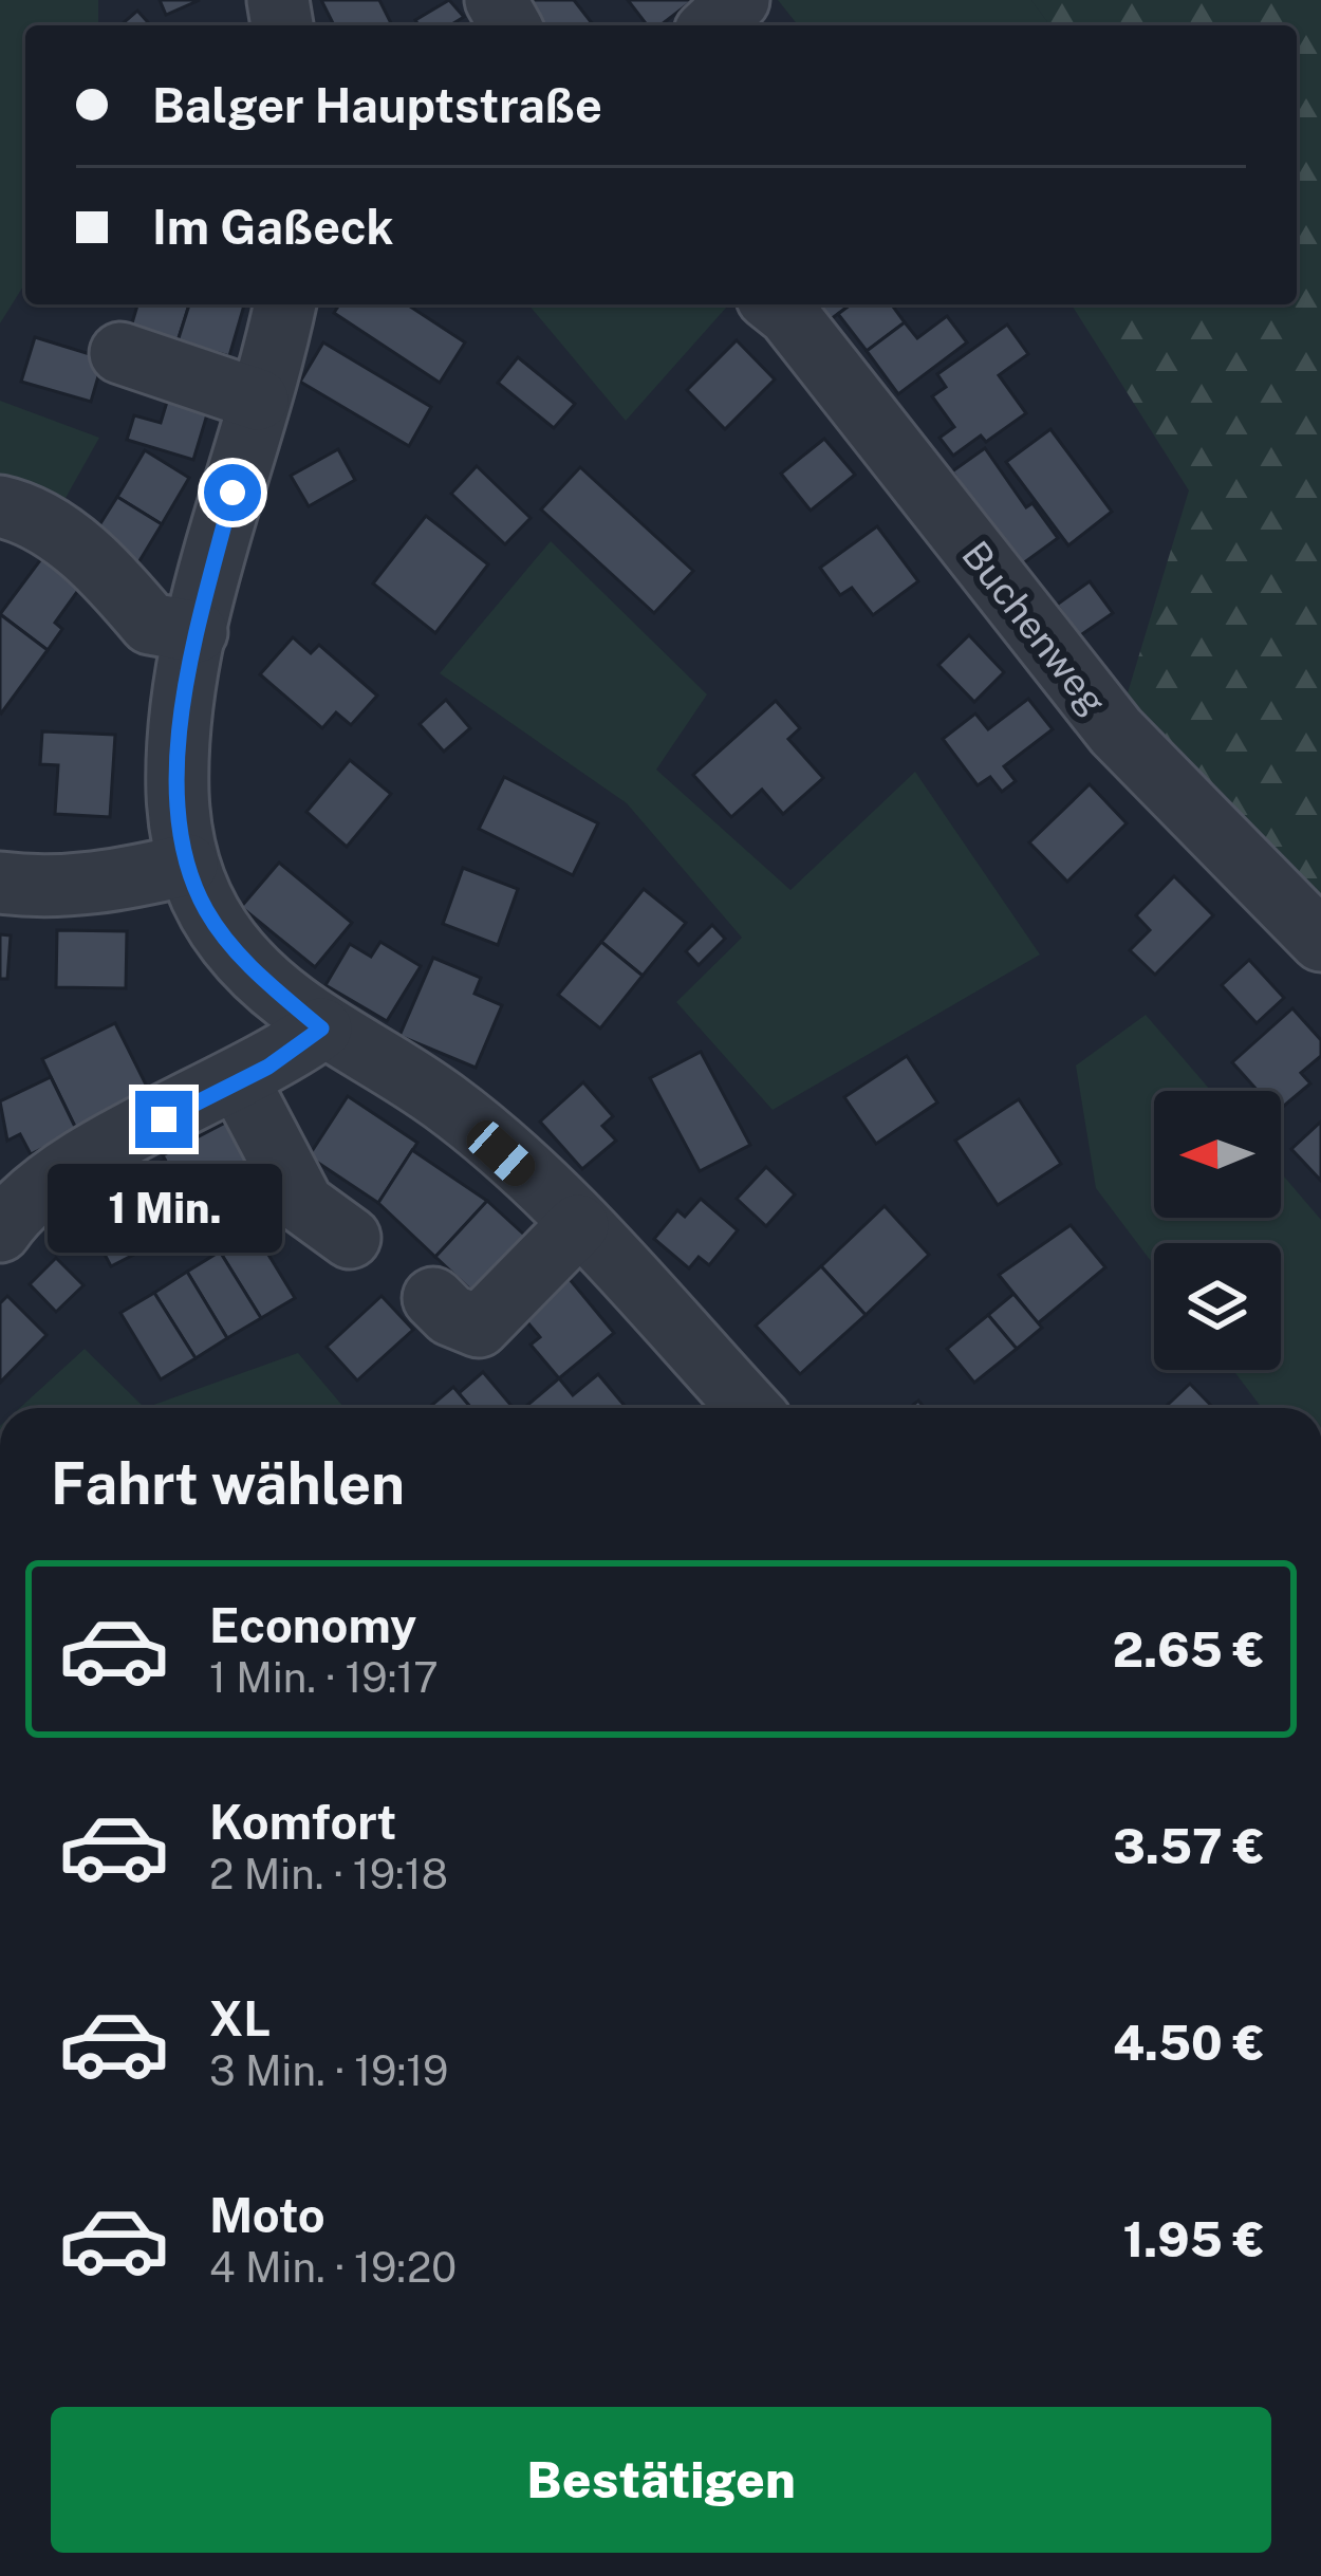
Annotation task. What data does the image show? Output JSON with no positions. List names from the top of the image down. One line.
{"streets":{"street":["Buchenweg"]},"north":"left","page":{"banner":["Balger Hauptstraße","Im Gaßeck"],"bubble":"1 Min.","heading":"Fahrt wählen","list":[{"name":"Economy","note":"1 Min. · 19:17","value":"2.65 €"},{"name":"Komfort","note":"2 Min. · 19:18","value":"3.57 €"},{"name":"XL","note":"3 Min. · 19:19","value":"4.50 €"},{"name":"Moto","note":"4 Min. · 19:20","value":"1.95 €"}],"buttons":"Bestätigen"}}
